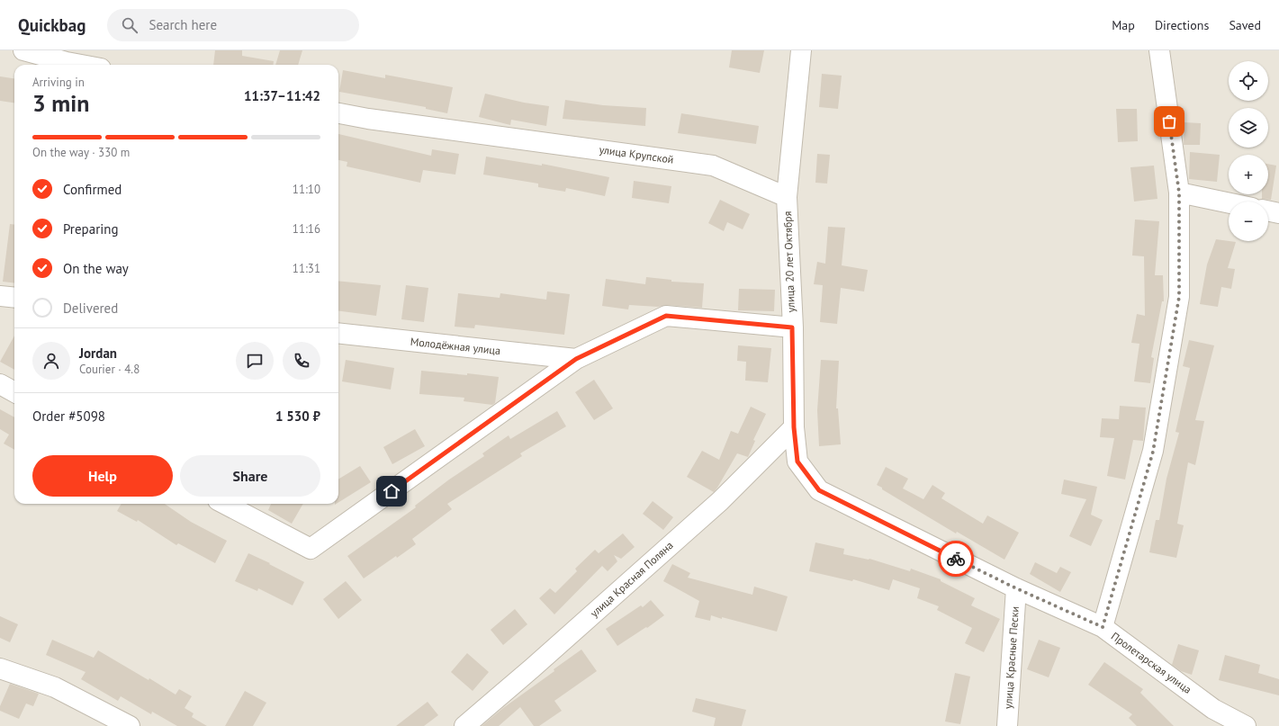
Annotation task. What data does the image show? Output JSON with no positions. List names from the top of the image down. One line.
{"streets":{"street":["улица Крупской","улица 20 лет Октября","Молодёжная улица","улица Красная Поляна","улица Красные Пески","Пролетарская улица"]},"crossings":[["улица Крупской","улица 20 лет Октября"],["улица 20 лет Октября","Пролетарская улица"],["улица Красная Поляна","Пролетарская улица"],["улица Красные Пески","Пролетарская улица"]],"page":{"header":"Quickbag","search":"Search here","nav":["Map","Directions","Saved"],"map_buttons":["+","−"],"heading":["3 min","Arriving in","11:37–11:42"],"panel":["Jordan","Courier · 4.8","Order #5098","1 530 ₽"],"bar":"On the way · 330 m","list":[["Confirmed","11:10"],["Preparing","11:16"],["On the way","11:31"],"Delivered"],"buttons":["Help","Share"]}}
